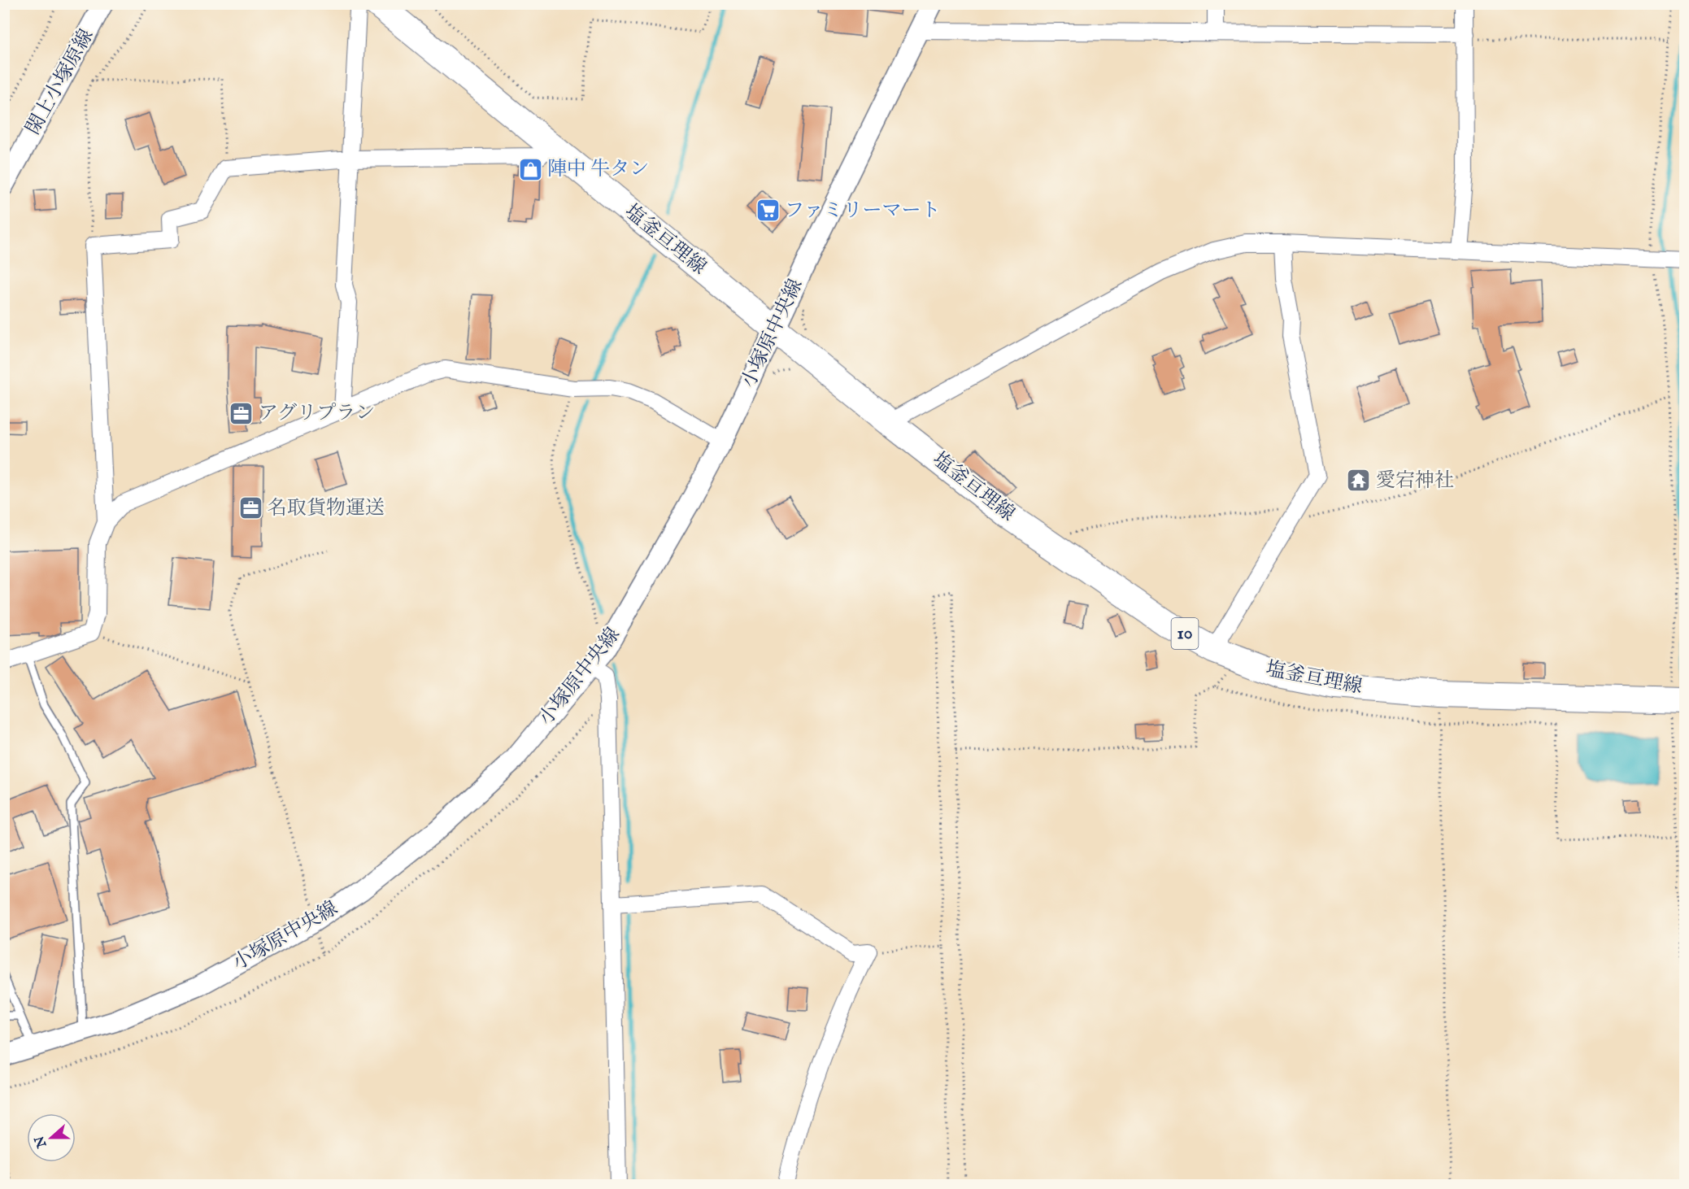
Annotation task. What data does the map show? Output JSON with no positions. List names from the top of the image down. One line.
{"streets":{"main road":["塩釜亘理線","10"],"street":["閖上小塚原線","小塚原中央線"]},"crossings":[["塩釜亘理線","小塚原中央線"]],"places":{"shop":["陣中 牛タン"],"supermarket":["ファミリーマート"],"office":["アグリプラン","名取貨物運送"],"temple":["愛宕神社"]},"north":"left"}
